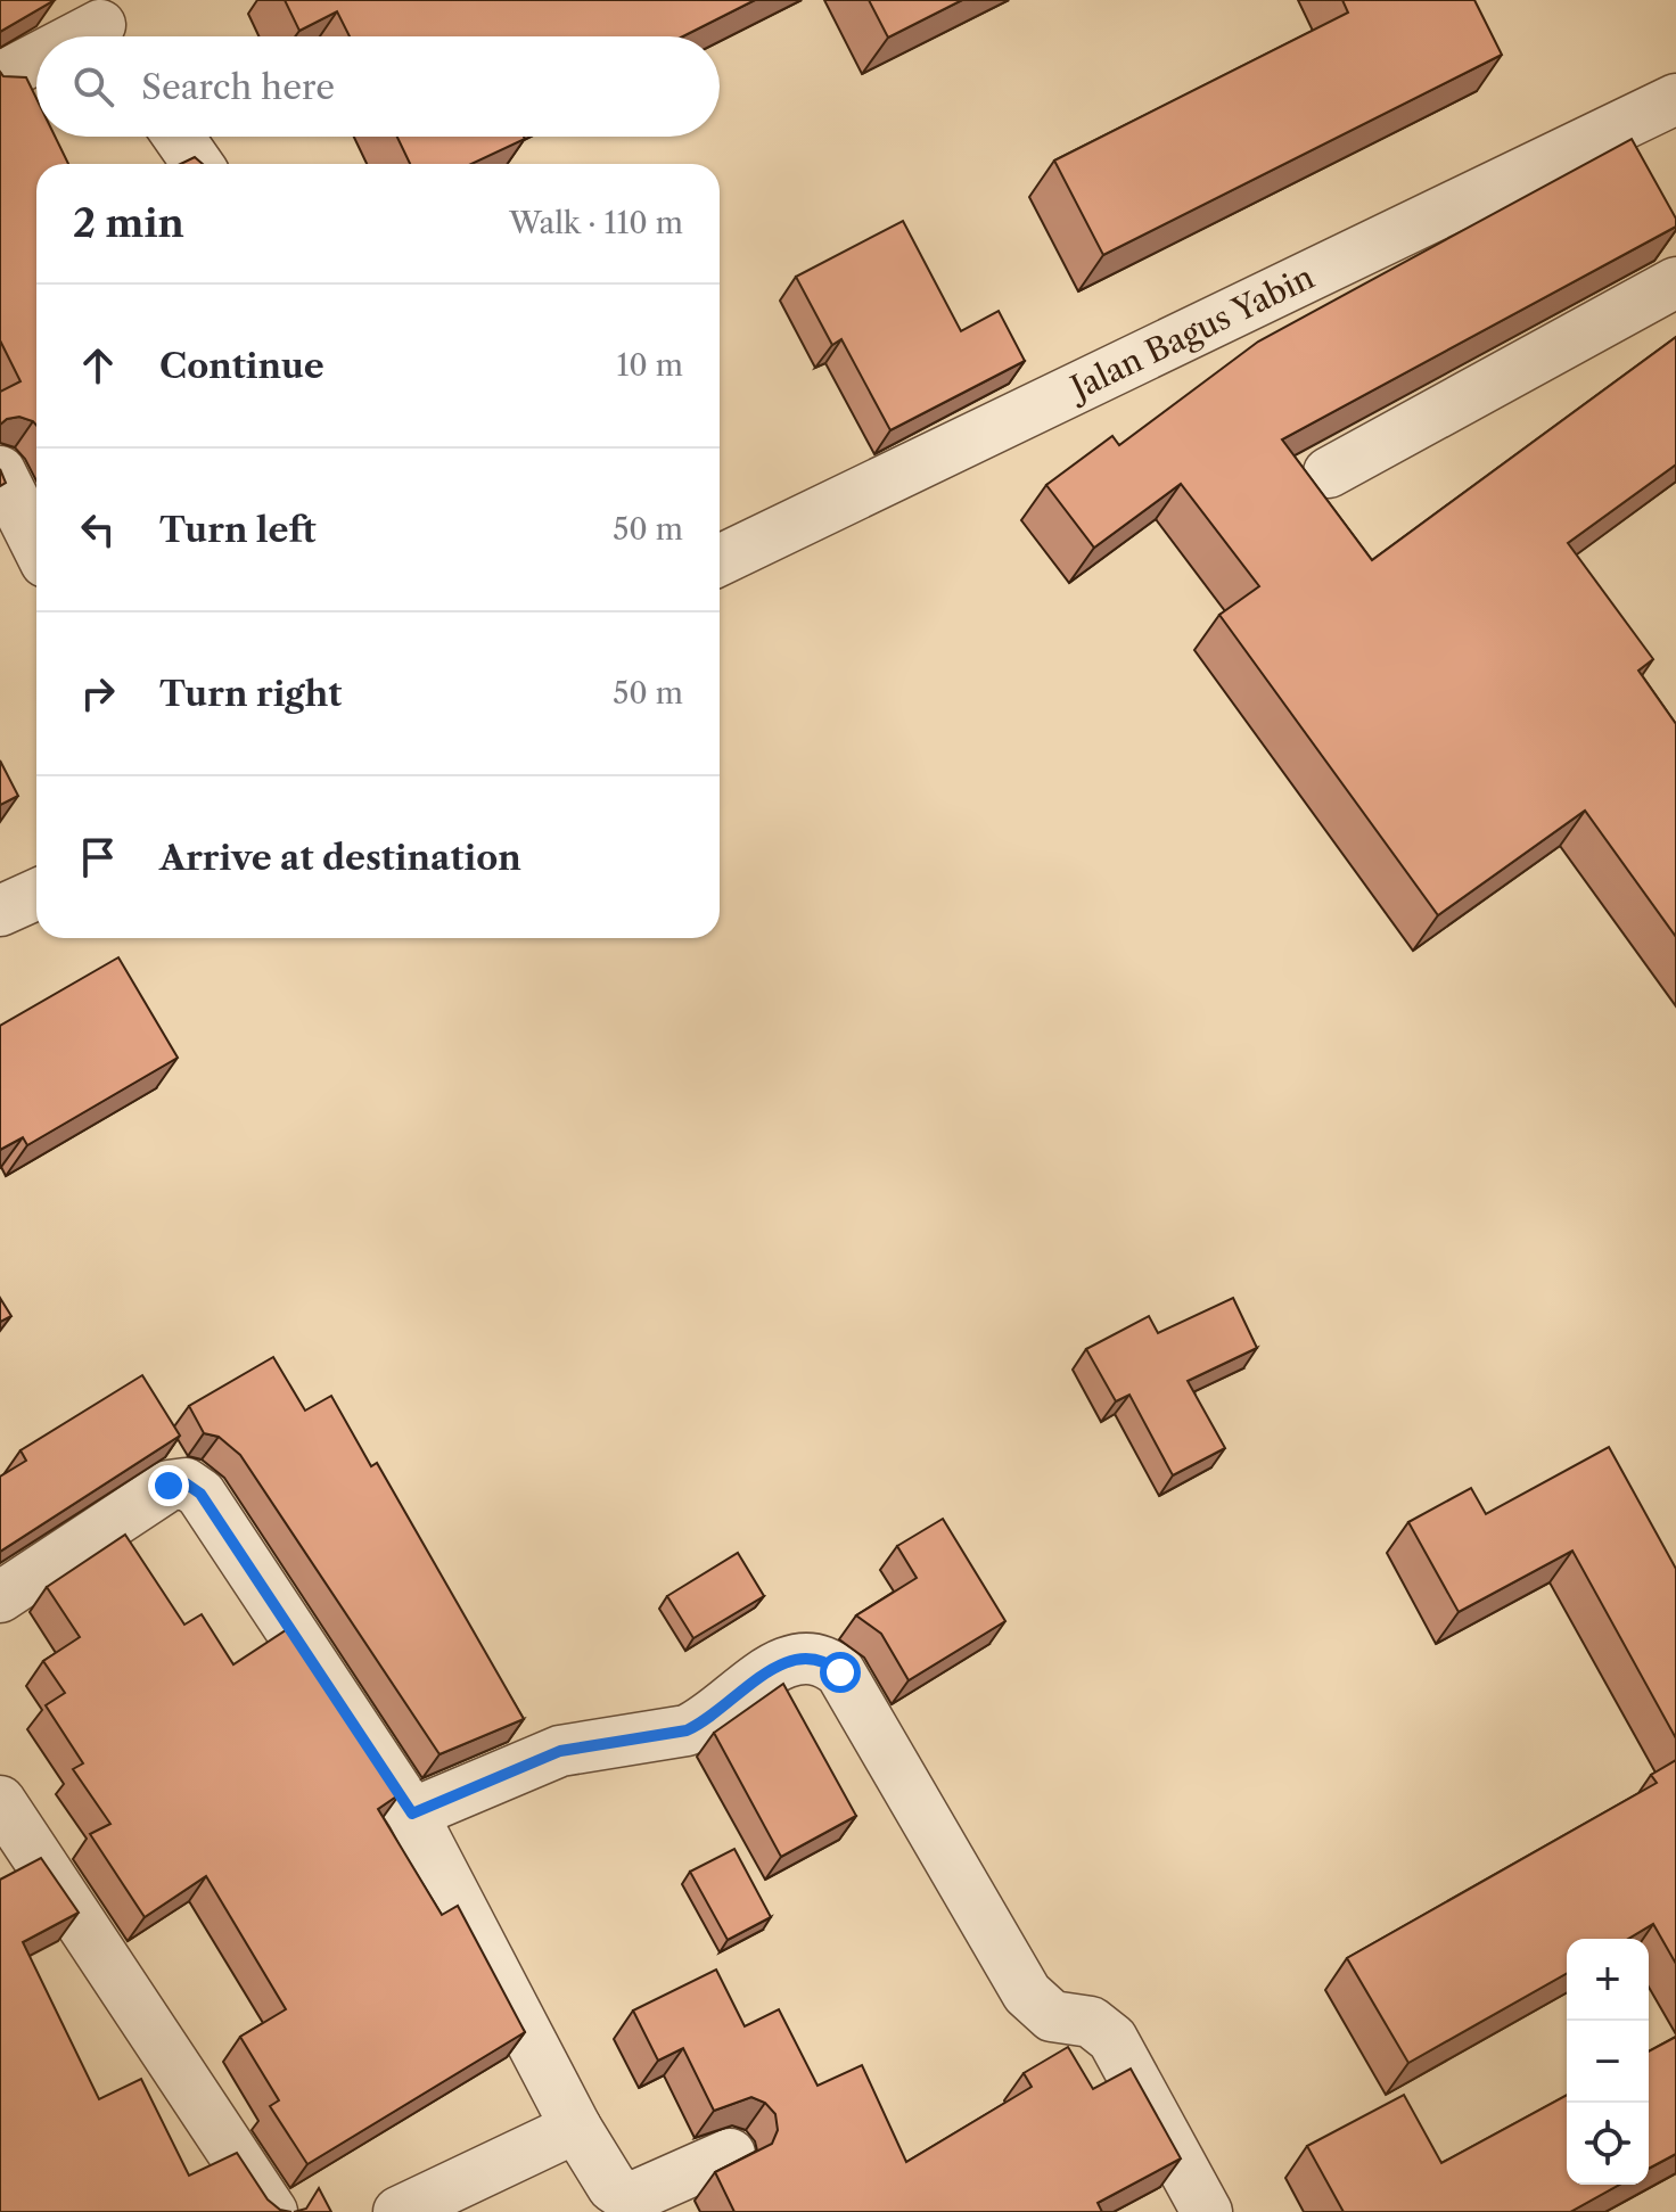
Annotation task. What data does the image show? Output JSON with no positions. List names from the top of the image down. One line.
{"streets":{"street":["Jalan Bagus Yabin"]},"page":{"search":"Search here","heading":["2 min","Walk · 110 m"],"list":[["Continue","10 m"],["Turn left","50 m"],["Turn right","50 m"],"Arrive at destination"],"map_buttons":["+","−"]}}
